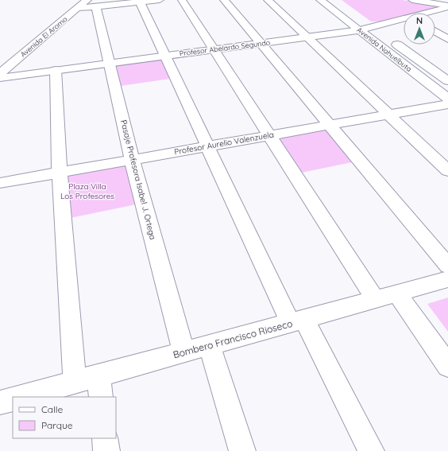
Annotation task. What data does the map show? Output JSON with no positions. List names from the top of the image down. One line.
{"streets":{"street":["Avenida El Aromo","Profesor Abelardo Segundo","Avenida Nahuelbuta","Profesor Aurelio Valenzuela","Pasaje Profesora Isabel J. Ortega","Bombero Francisco Rioseco"]},"crossings":[["Avenida El Aromo","Pasaje Profesora Isabel J. Ortega"],["Profesor Abelardo Segundo","Avenida Nahuelbuta"],["Profesor Abelardo Segundo","Pasaje Profesora Isabel J. Ortega"],["Profesor Aurelio Valenzuela","Pasaje Profesora Isabel J. Ortega"],["Pasaje Profesora Isabel J. Ortega","Bombero Francisco Rioseco"]],"parks":["Plaza Villa Los Profesores"],"legend":["Calle","Parque"],"north":"top"}
